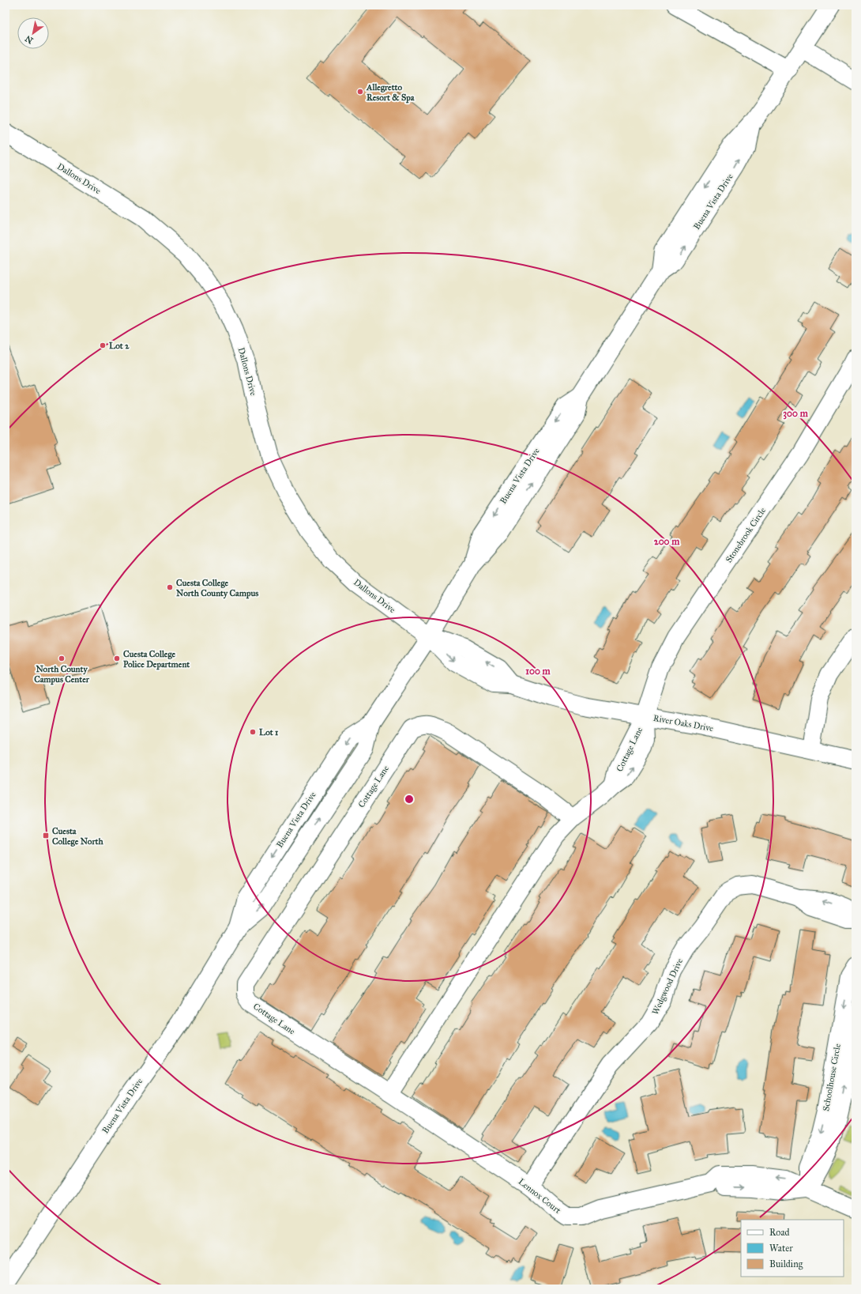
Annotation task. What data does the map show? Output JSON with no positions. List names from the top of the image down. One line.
{"streets":{"street":["Dallons Drive","Buena Vista Drive","Stonebrook Circle","River Oaks Drive","Cottage Lane","Wedgwood Drive","Schoolhouse Circle","Lennox Court"]},"crossings":[["Dallons Drive","Buena Vista Drive"],["Dallons Drive","River Oaks Drive"],["Buena Vista Drive","River Oaks Drive"],["Stonebrook Circle","River Oaks Drive"],["Stonebrook Circle","Cottage Lane"],["River Oaks Drive","Cottage Lane"],["Cottage Lane","Lennox Court"],["Wedgwood Drive","Lennox Court"],["Schoolhouse Circle","Lennox Court"]],"places":{"other":["Allegretto Resort & Spa","Lot 2","Cuesta College North County Campus","North County Campus Center","Cuesta College Police Department","Lot 1"],"transit":["Cuesta College North"]},"legend":["Road","Water","Building"],"north":"bottom left","rings":["300 m","200 m","100 m"]}
